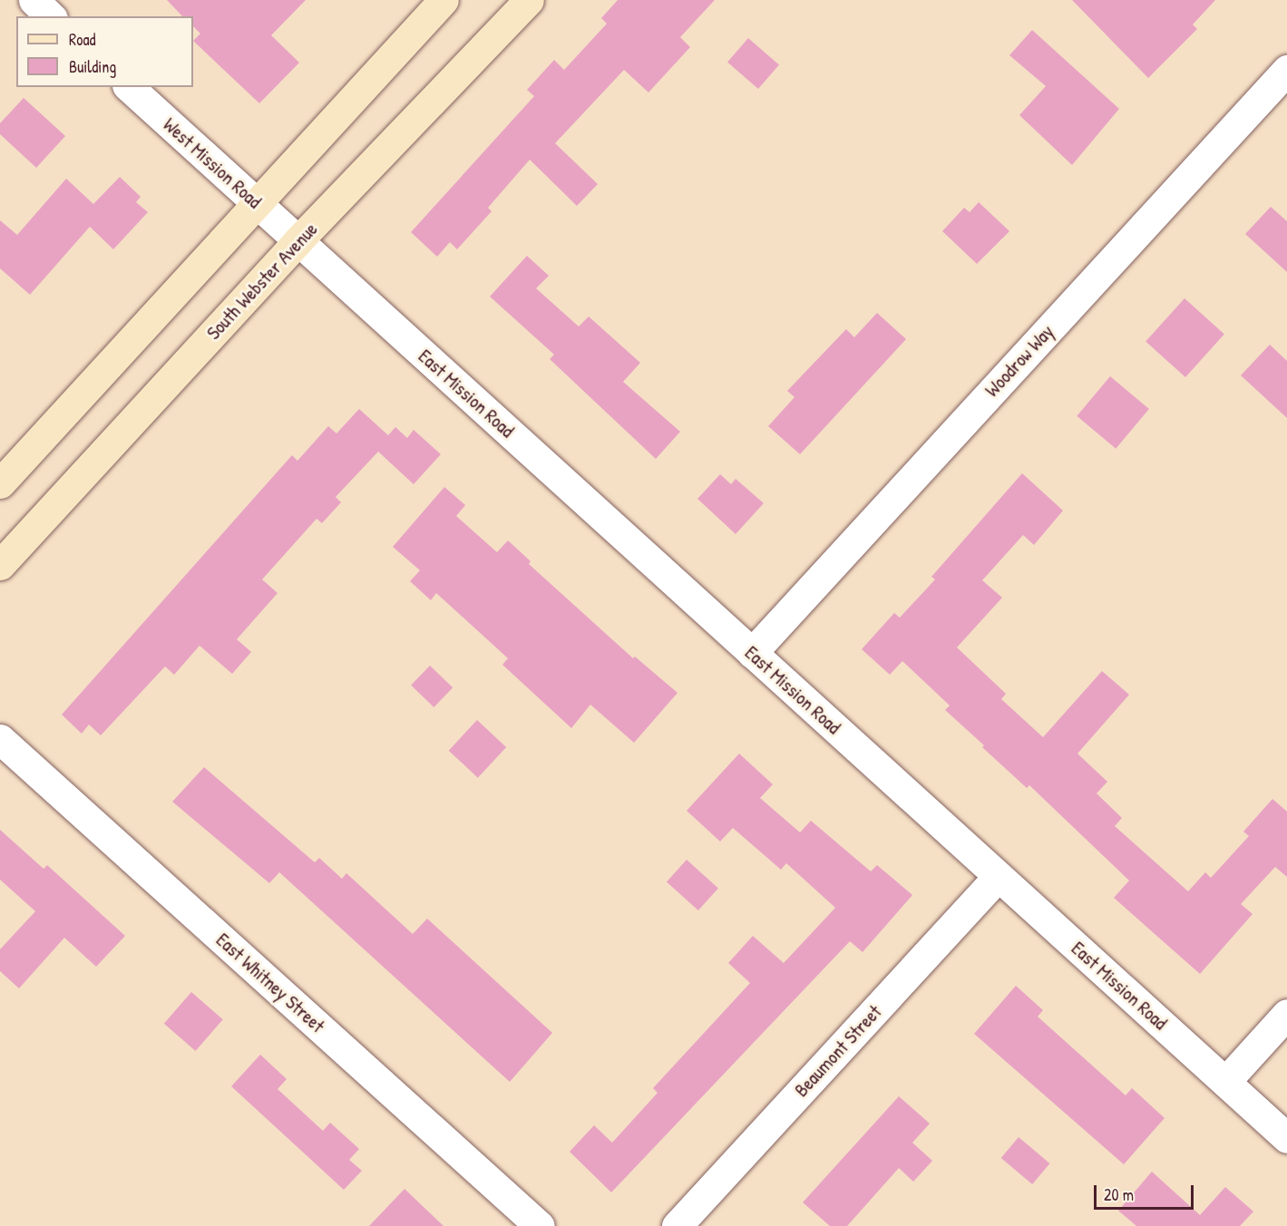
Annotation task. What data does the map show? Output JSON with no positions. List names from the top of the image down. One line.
{"streets":{"main road":["South Webster Avenue"],"street":["West Mission Road","Woodrow Way","East Mission Road","East Whitney Street","Beaumont Street"]},"crossings":[["West Mission Road","South Webster Avenue"],["West Mission Road","East Mission Road"],["South Webster Avenue","East Mission Road"],["Woodrow Way","East Mission Road"],["East Mission Road","Beaumont Street"]],"legend":["Road","Building"],"scale_bar":"20 m"}
